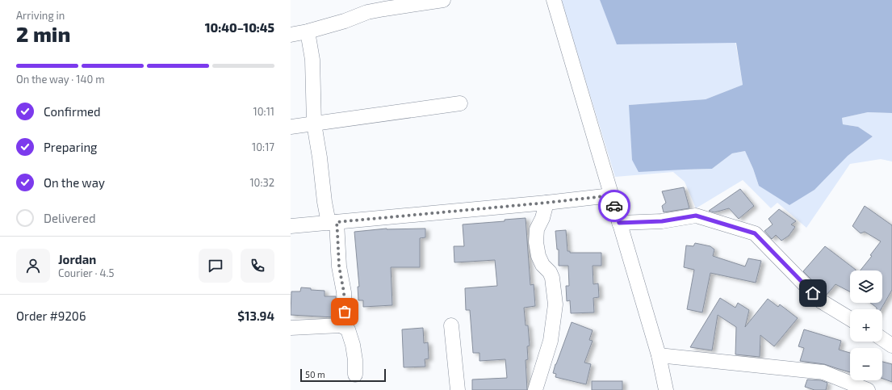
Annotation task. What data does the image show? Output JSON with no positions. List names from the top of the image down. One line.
{"scale_bar":"50 m","page":{"heading":["2 min","Arriving in","10:40–10:45"],"panel":["Jordan","Courier · 4.5","Order #9206","$13.94"],"bar":"On the way · 140 m","list":[["Confirmed","10:11"],["Preparing","10:17"],["On the way","10:32"],"Delivered"],"map_buttons":["+","−"],"scale":"50 m"}}
